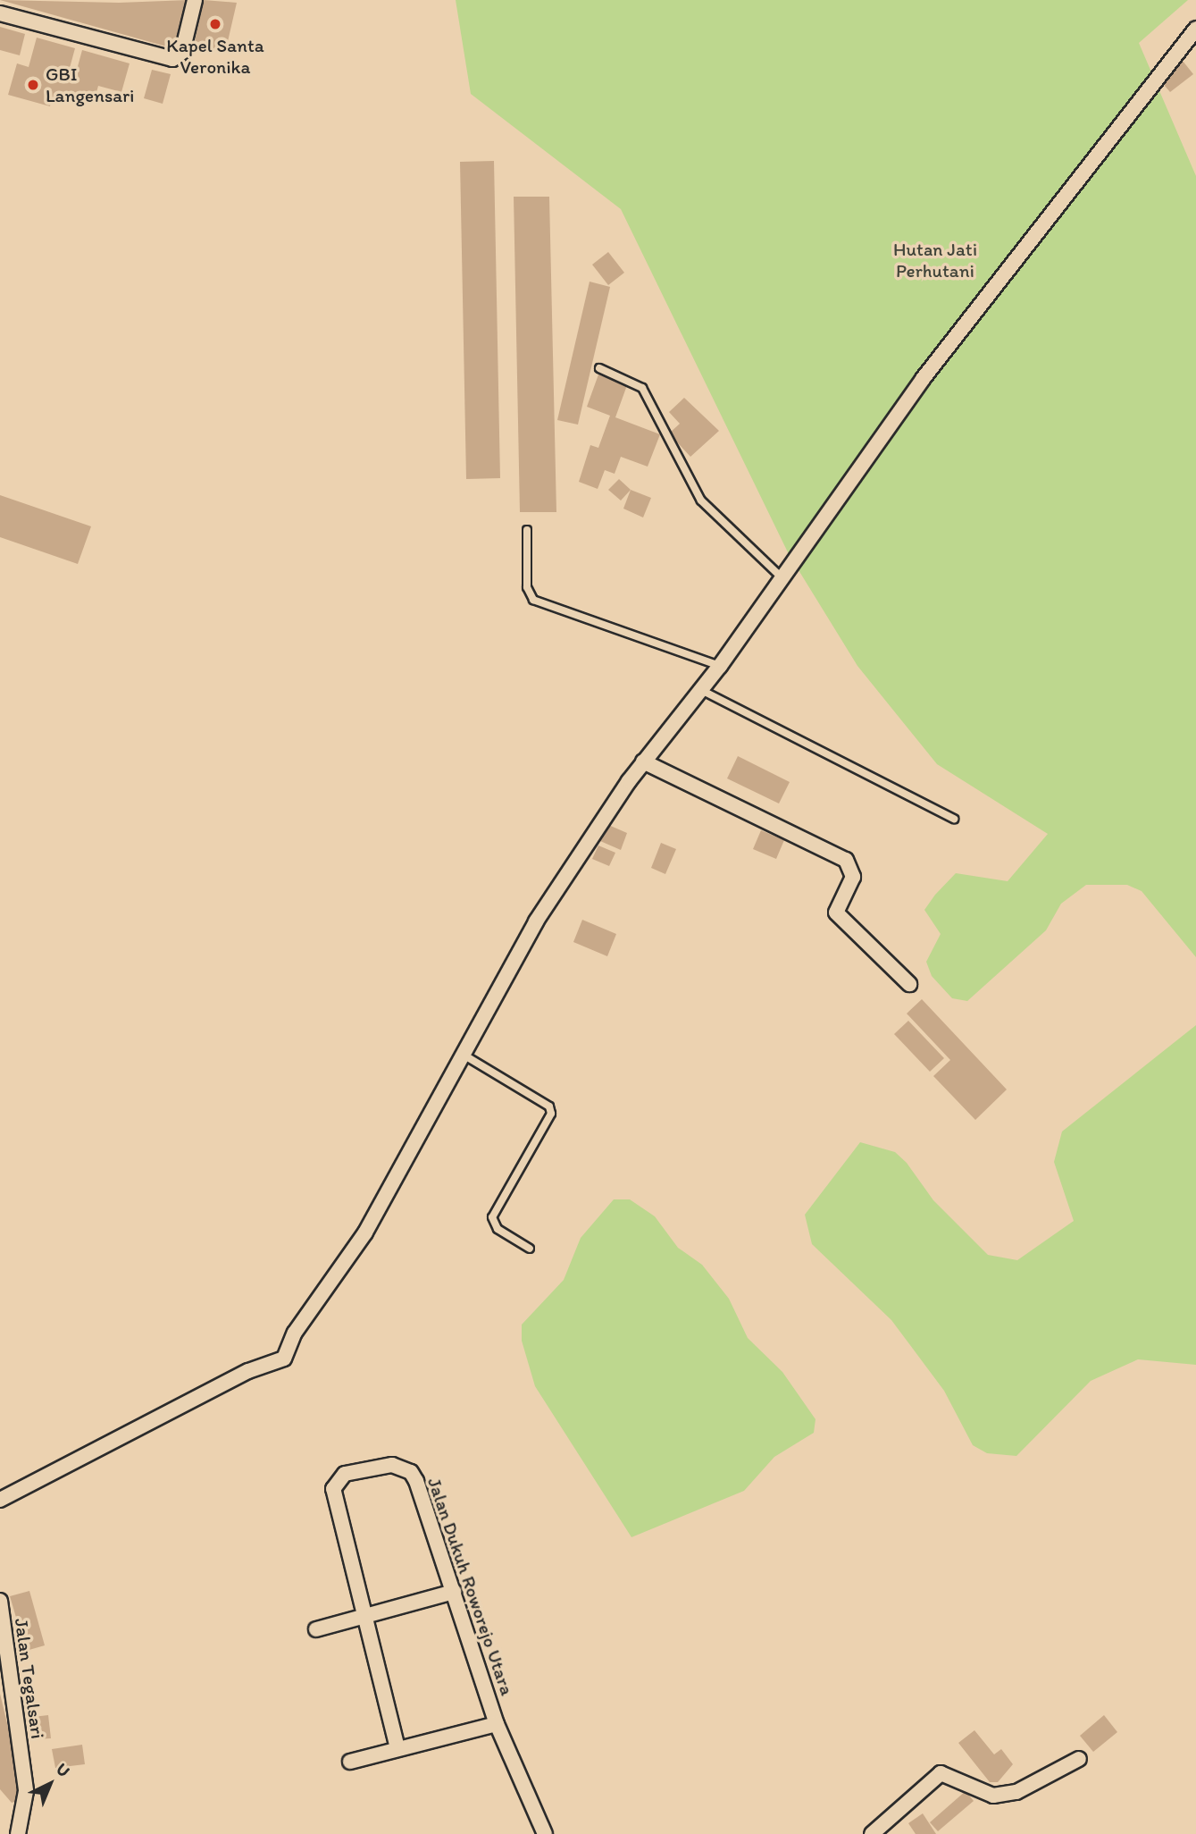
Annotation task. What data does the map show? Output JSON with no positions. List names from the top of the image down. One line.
{"streets":{"street":["Jalan Dukuh Roworejo Utara","Jalan Tegalsari"]},"parks":["Hutan Jati Perhutani"],"places":["Kapel Santa Veronika","GBI Langensari"],"north":"top right"}
